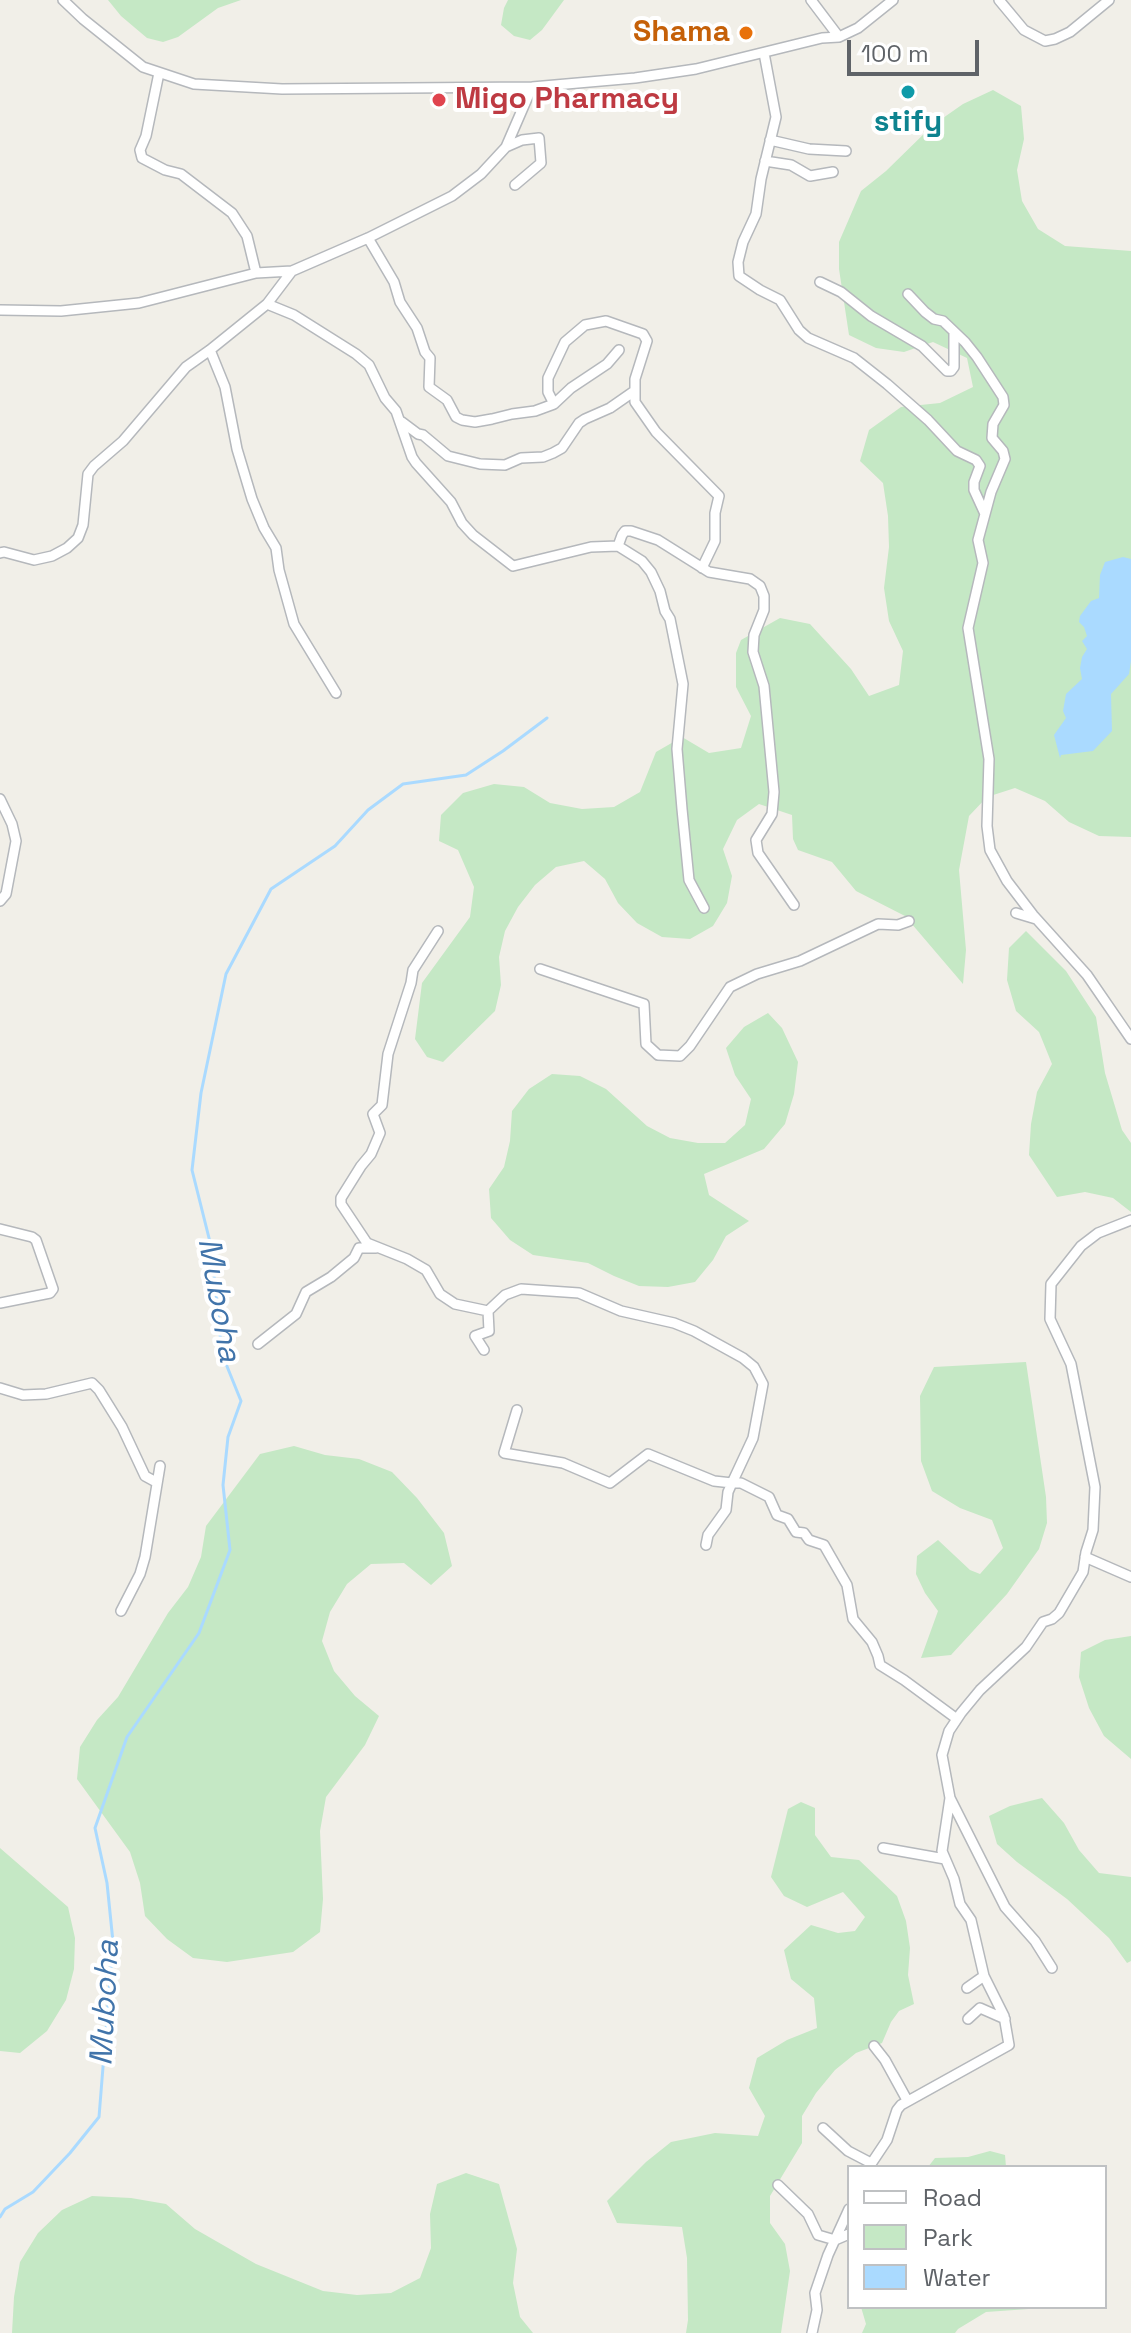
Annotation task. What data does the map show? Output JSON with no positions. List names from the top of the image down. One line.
{"water":["Muboha"],"places":["Shama","stify","Migo Pharmacy"],"legend":["Road","Park","Water"],"scale_bar":"100 m"}
